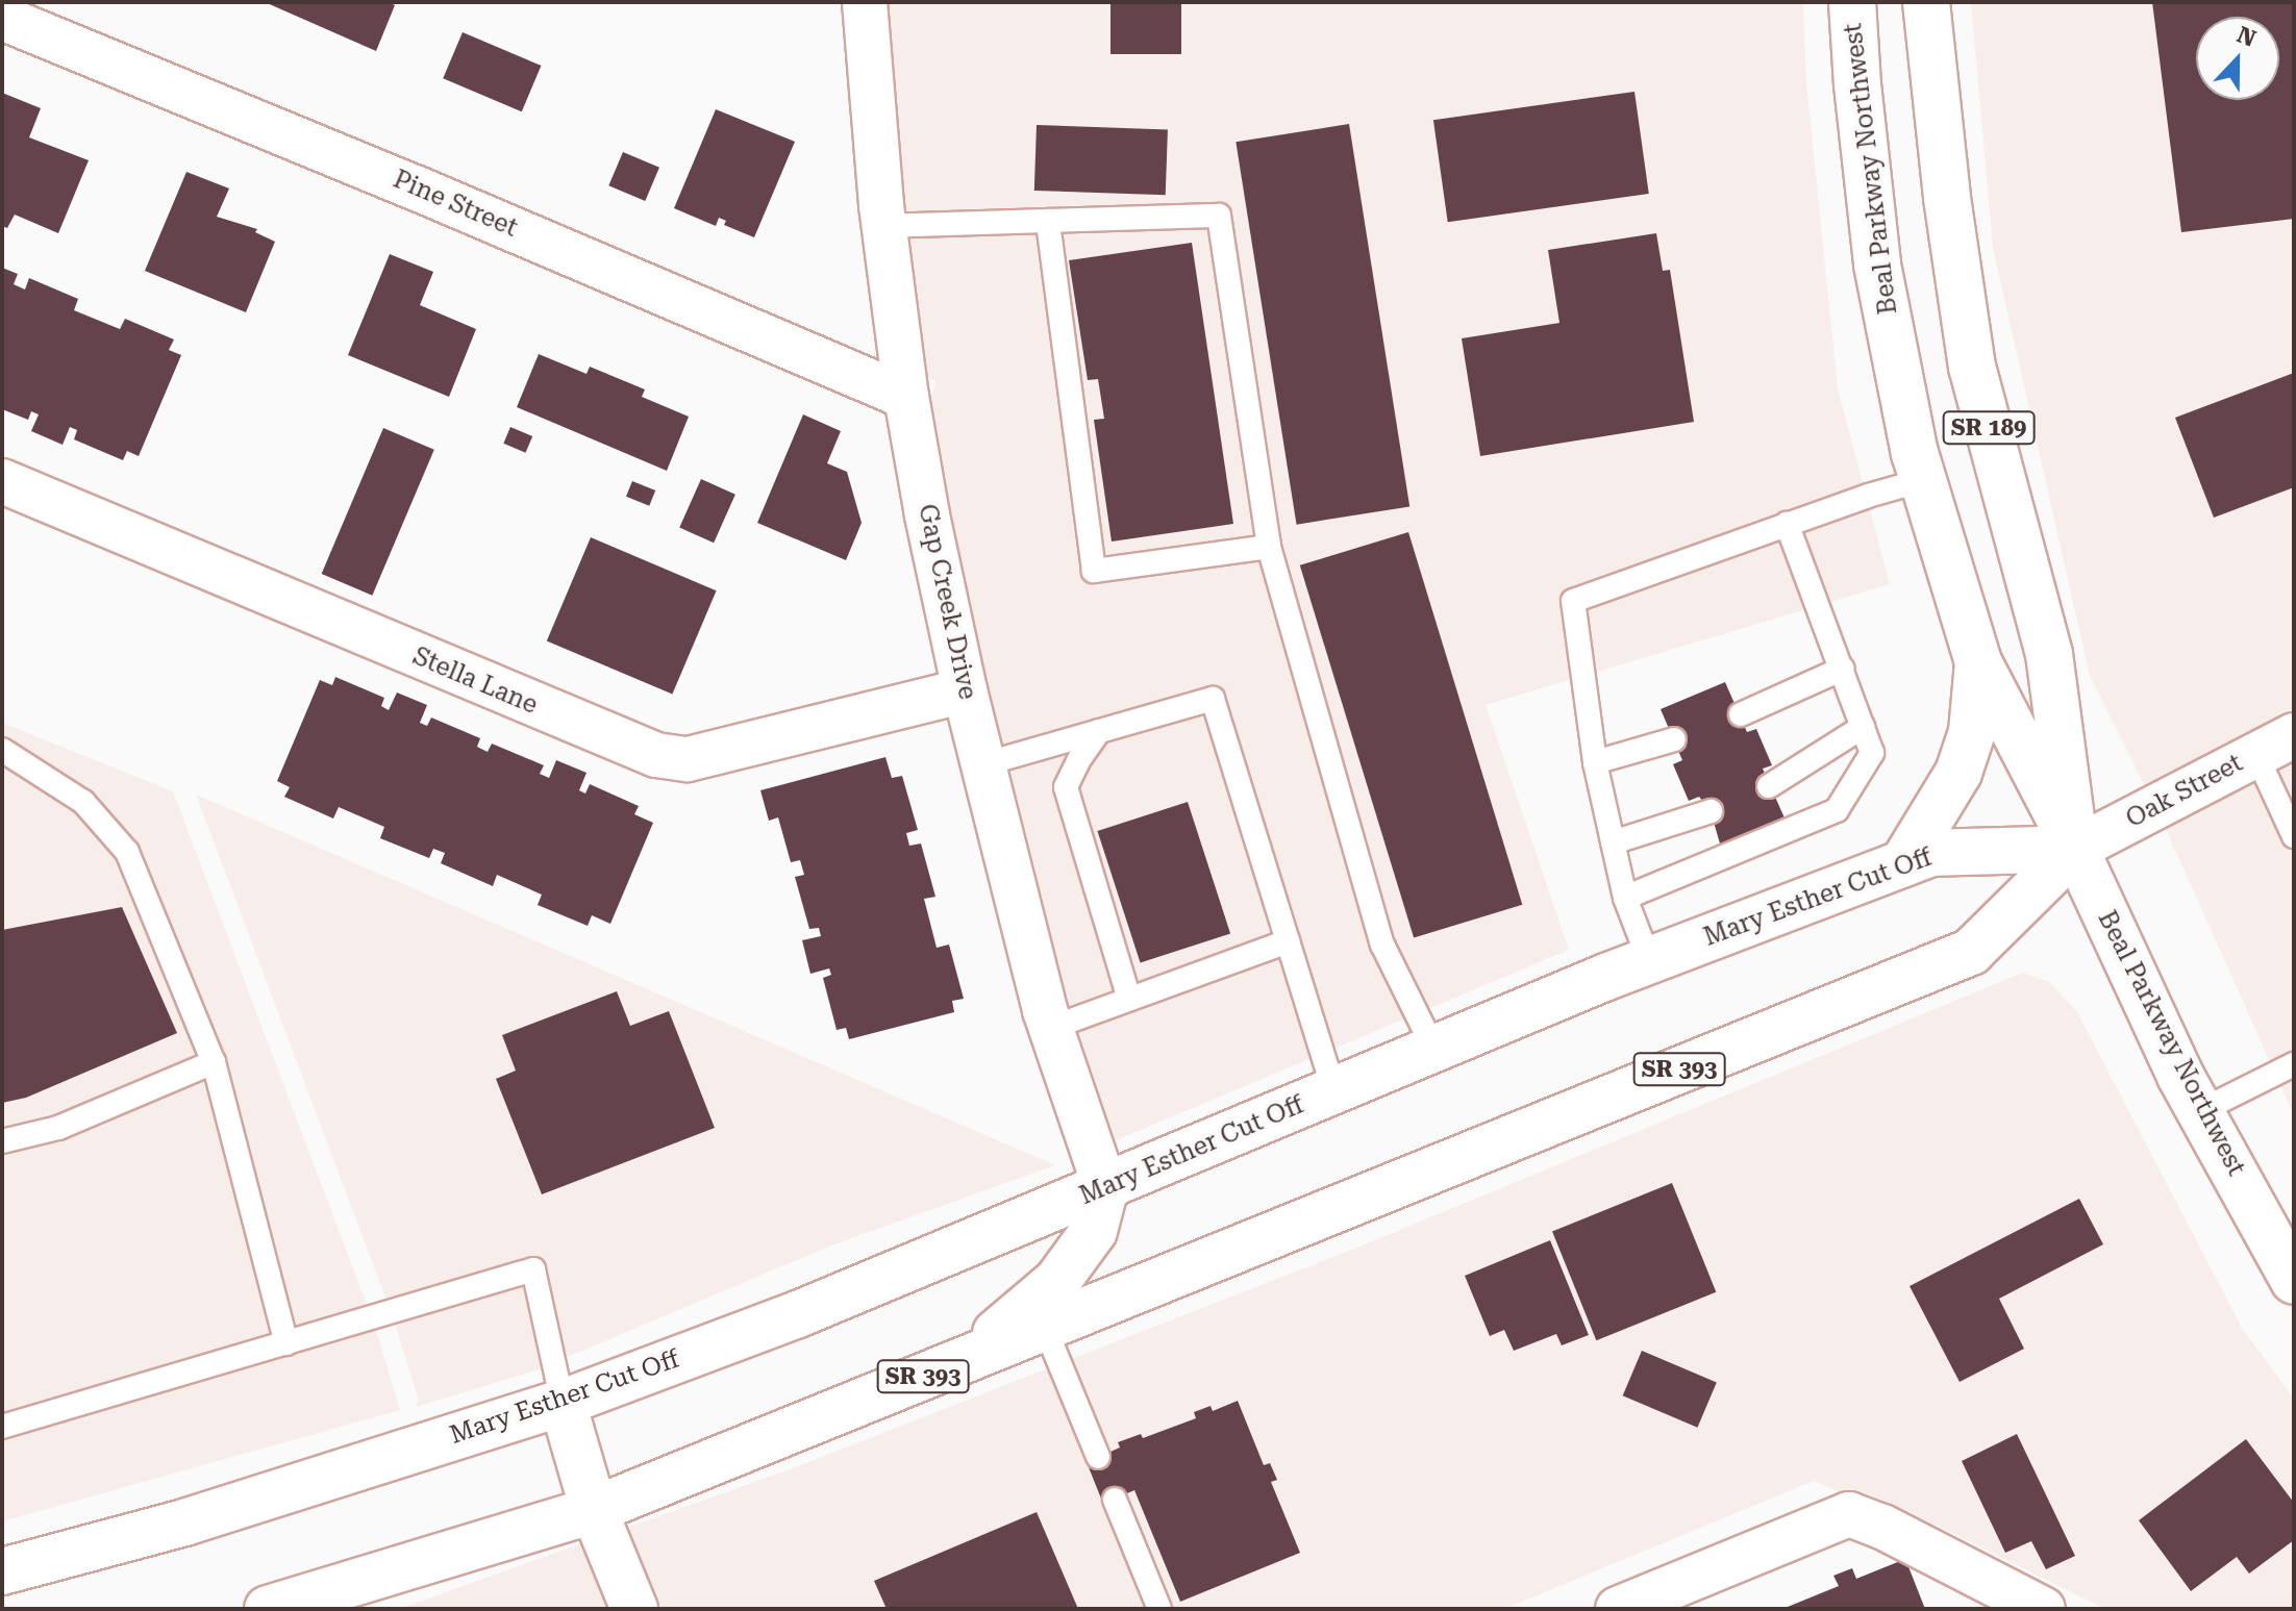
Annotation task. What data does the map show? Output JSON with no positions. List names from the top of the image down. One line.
{"streets":{"main road":["Beal Parkway Northwest","SR 189","Mary Esther Cut Off","SR 393"],"street":["Pine Street","Gap Creek Drive","Stella Lane","Oak Street"]},"crossings":[["Beal Parkway Northwest","Oak Street"],["Beal Parkway Northwest","Mary Esther Cut Off"],["Beal Parkway Northwest","SR 393"],["Pine Street","Gap Creek Drive"],["Gap Creek Drive","Stella Lane"],["Gap Creek Drive","Mary Esther Cut Off"],["Oak Street","Mary Esther Cut Off"],["Oak Street","SR 393"],["Mary Esther Cut Off","SR 393"]],"north":"top"}
